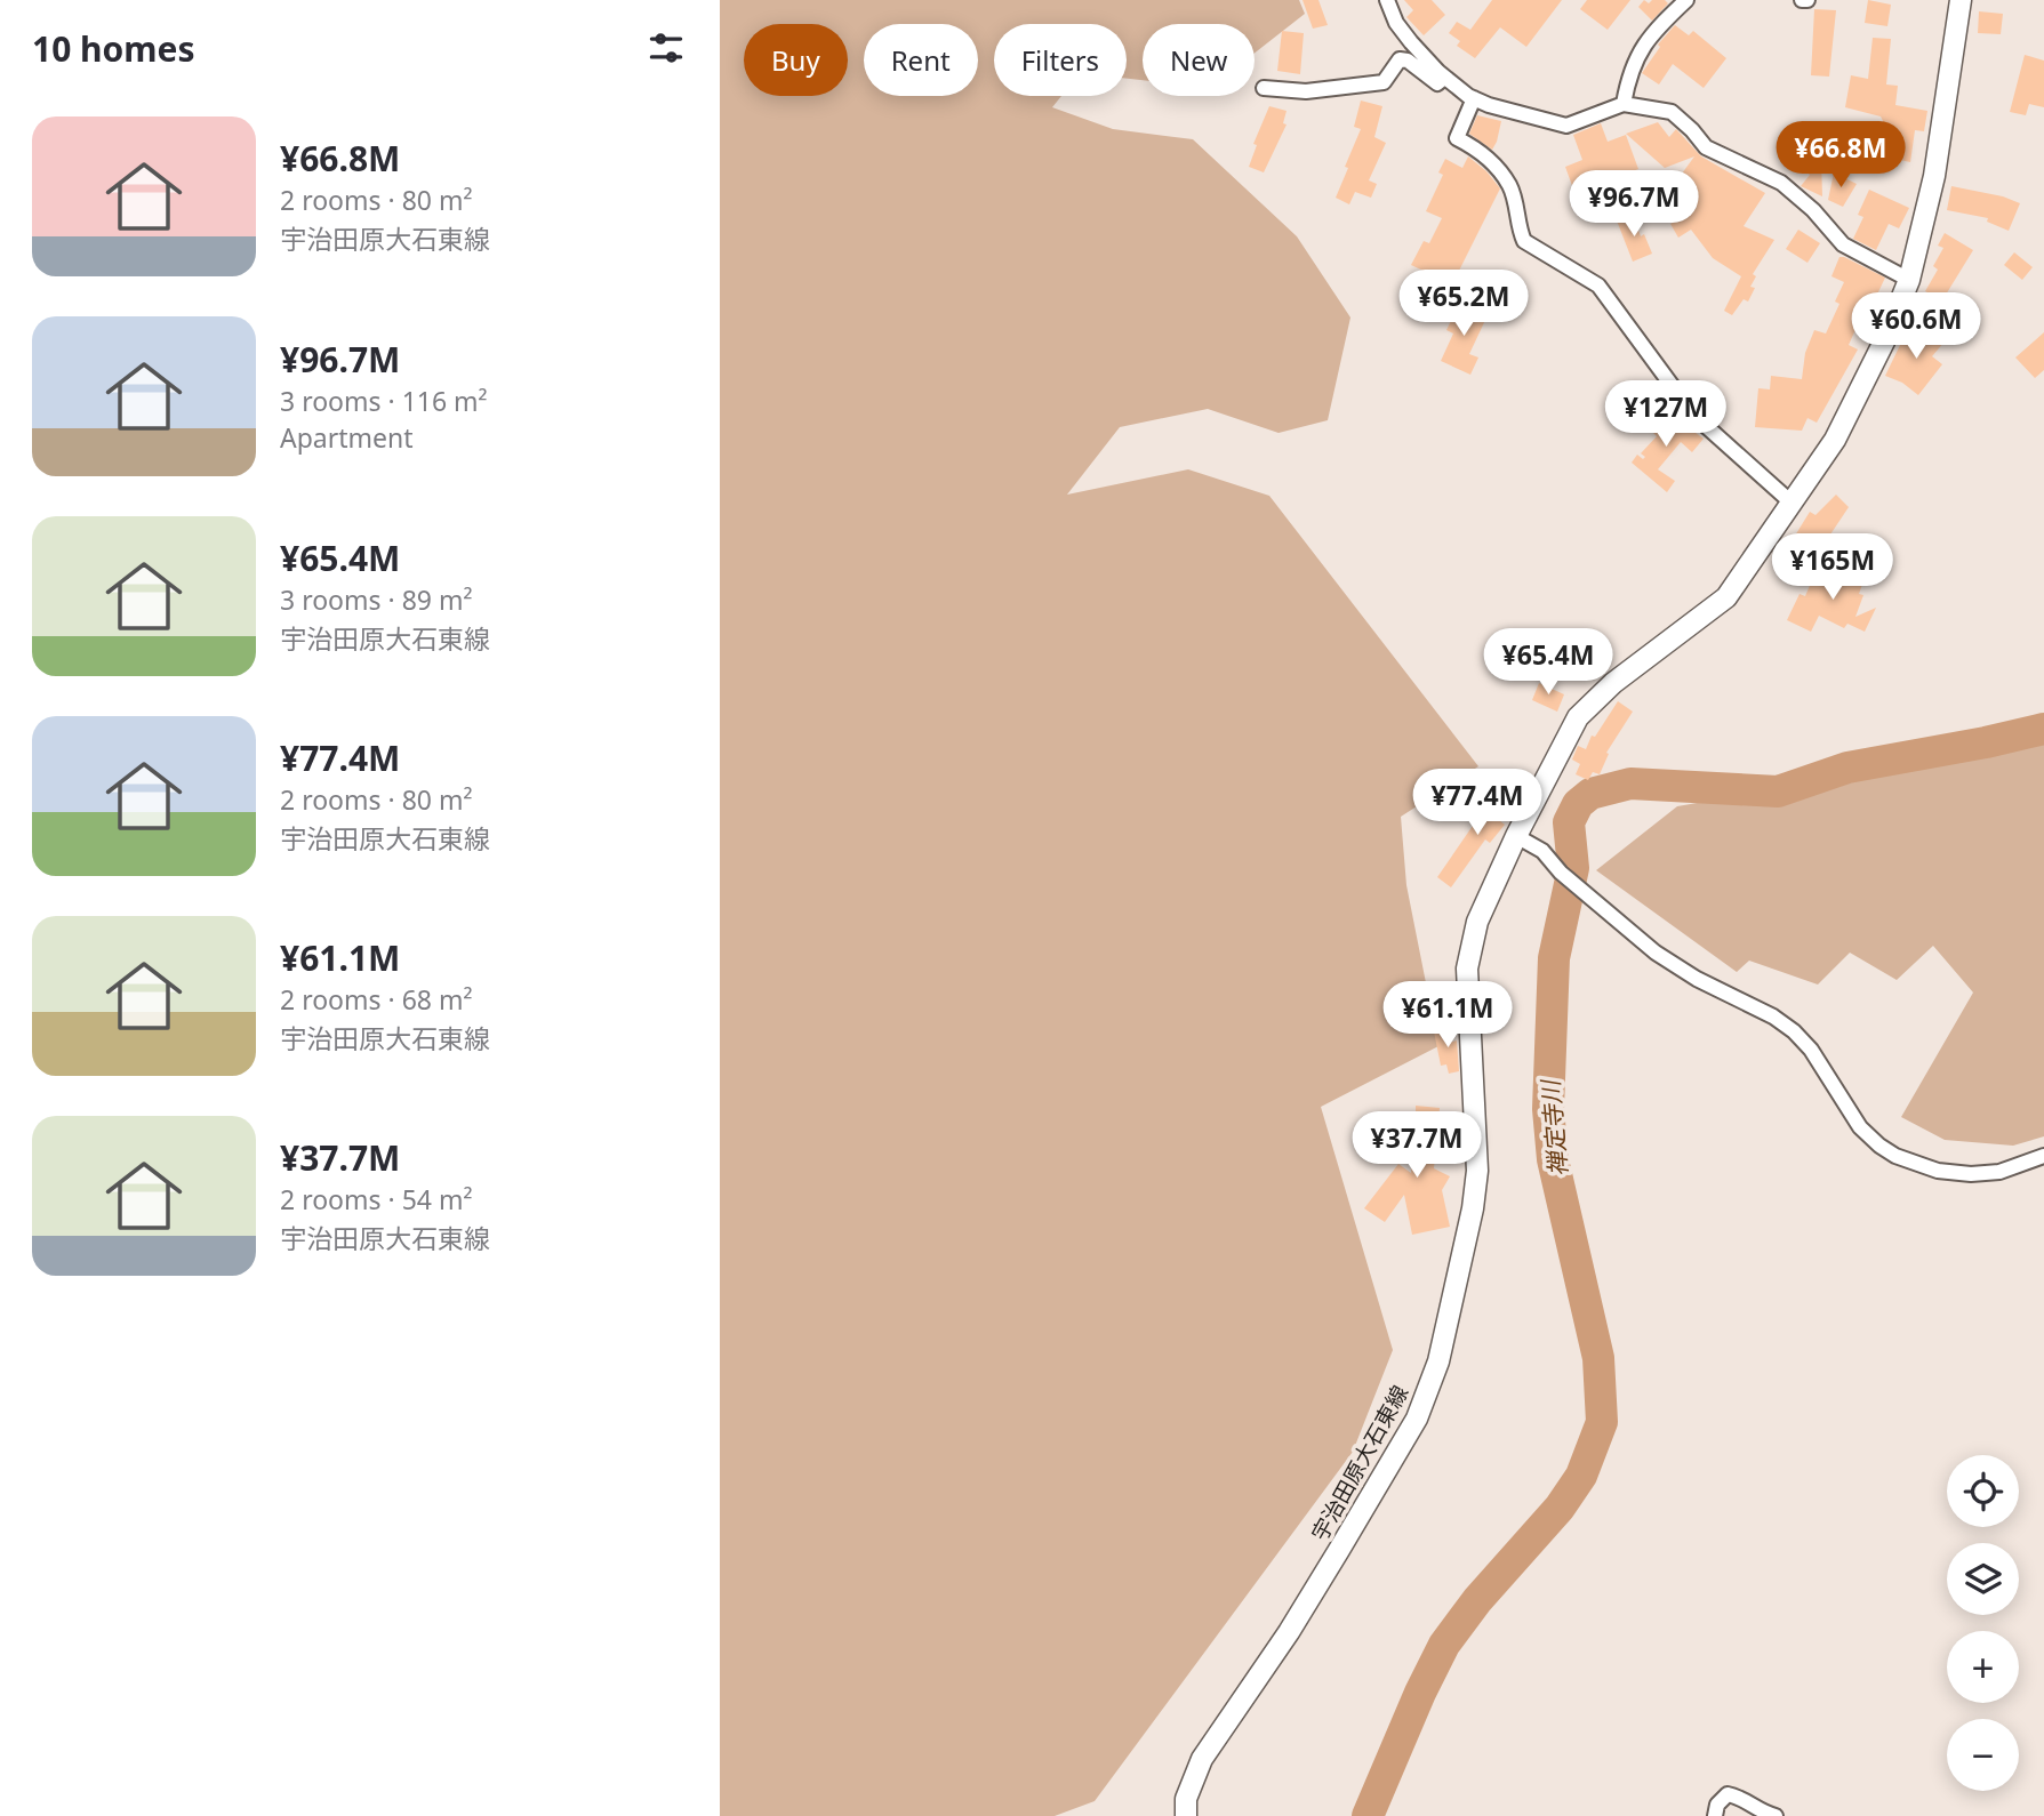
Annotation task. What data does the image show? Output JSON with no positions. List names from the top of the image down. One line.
{"streets":{"main road":["宇治田原大石東線"]},"water":["禅定寺川"],"page":{"heading":"10 homes","chip":["Buy","Rent","Filters","New"],"list":[{"name":"¥66.8M","note":"2 rooms · 80 m² · 宇治田原大石東線"},{"name":"¥96.7M","note":"3 rooms · 116 m² · Apartment"},{"name":"¥65.4M","note":"3 rooms · 89 m² · 宇治田原大石東線"},{"name":"¥77.4M","note":"2 rooms · 80 m² · 宇治田原大石東線"},{"name":"¥61.1M","note":"2 rooms · 68 m² · 宇治田原大石東線"},{"name":"¥37.7M","note":"2 rooms · 54 m² · 宇治田原大石東線"}],"price":["¥66.8M","¥96.7M","¥65.2M","¥60.6M","¥127M","¥165M","¥65.4M","¥77.4M","¥61.1M","¥37.7M"],"map_buttons":["+","−"]}}
